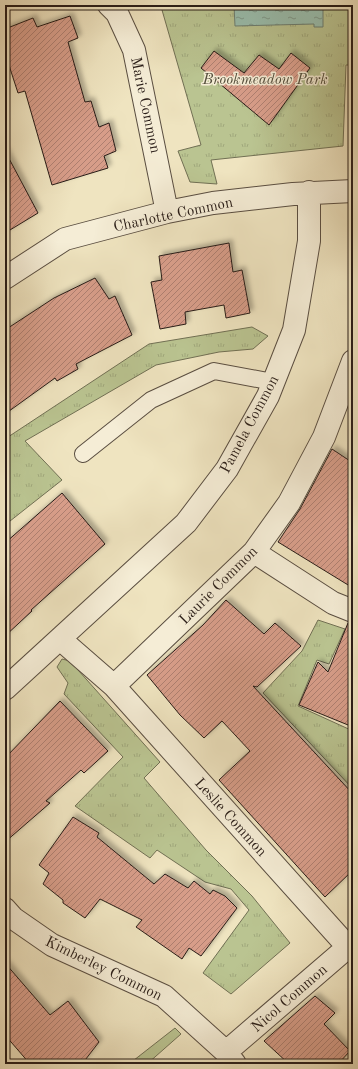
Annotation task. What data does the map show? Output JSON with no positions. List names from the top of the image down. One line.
{"streets":{"street":["Marie Common","Charlotte Common","Pamela Common","Laurie Common","Leslie Common","Kimberley Common","Nicol Common"]},"crossings":[["Marie Common","Charlotte Common"],["Charlotte Common","Pamela Common"],["Pamela Common","Leslie Common"],["Laurie Common","Leslie Common"],["Leslie Common","Nicol Common"],["Kimberley Common","Nicol Common"]],"parks":["Brookmeadow Park"]}
